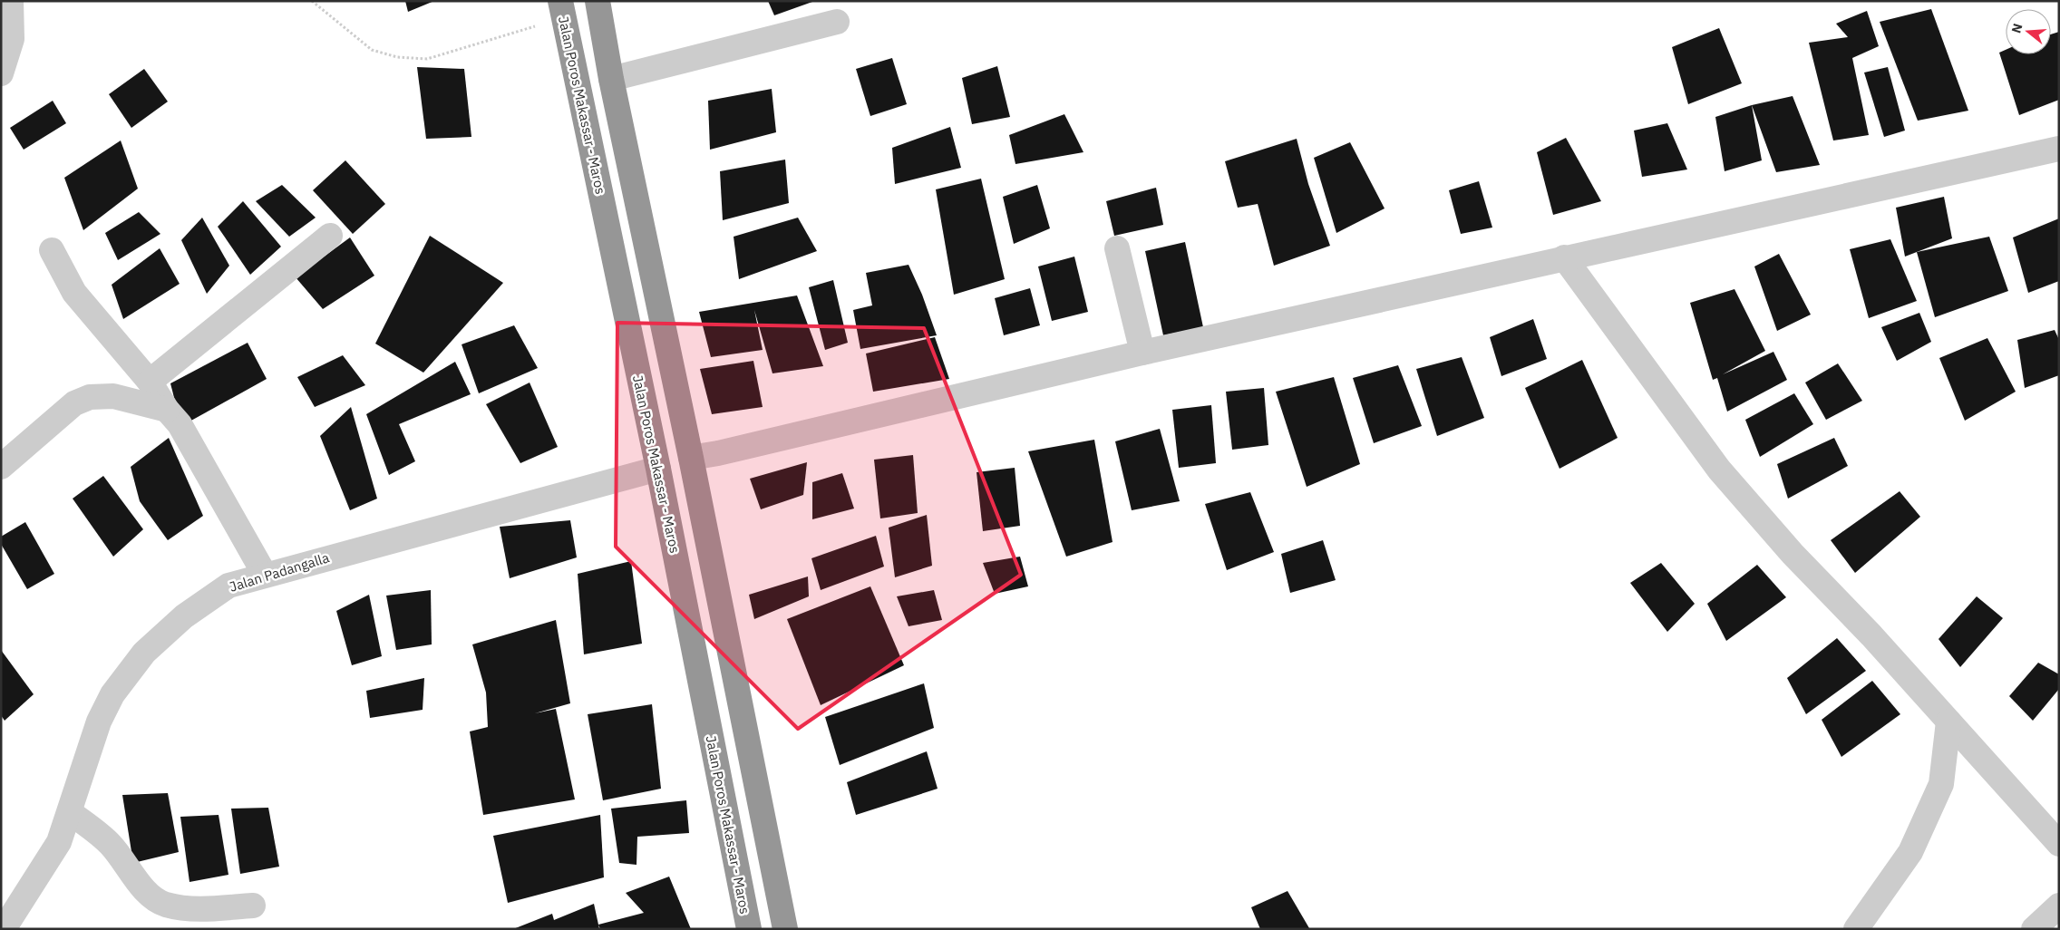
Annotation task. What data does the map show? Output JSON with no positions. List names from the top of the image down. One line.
{"streets":{"highway":["Jalan Poros Makassar - Maros"],"street":["Jalan Padangalla"]},"crossings":[["Jalan Poros Makassar - Maros","Jalan Padangalla"]],"north":"left"}
